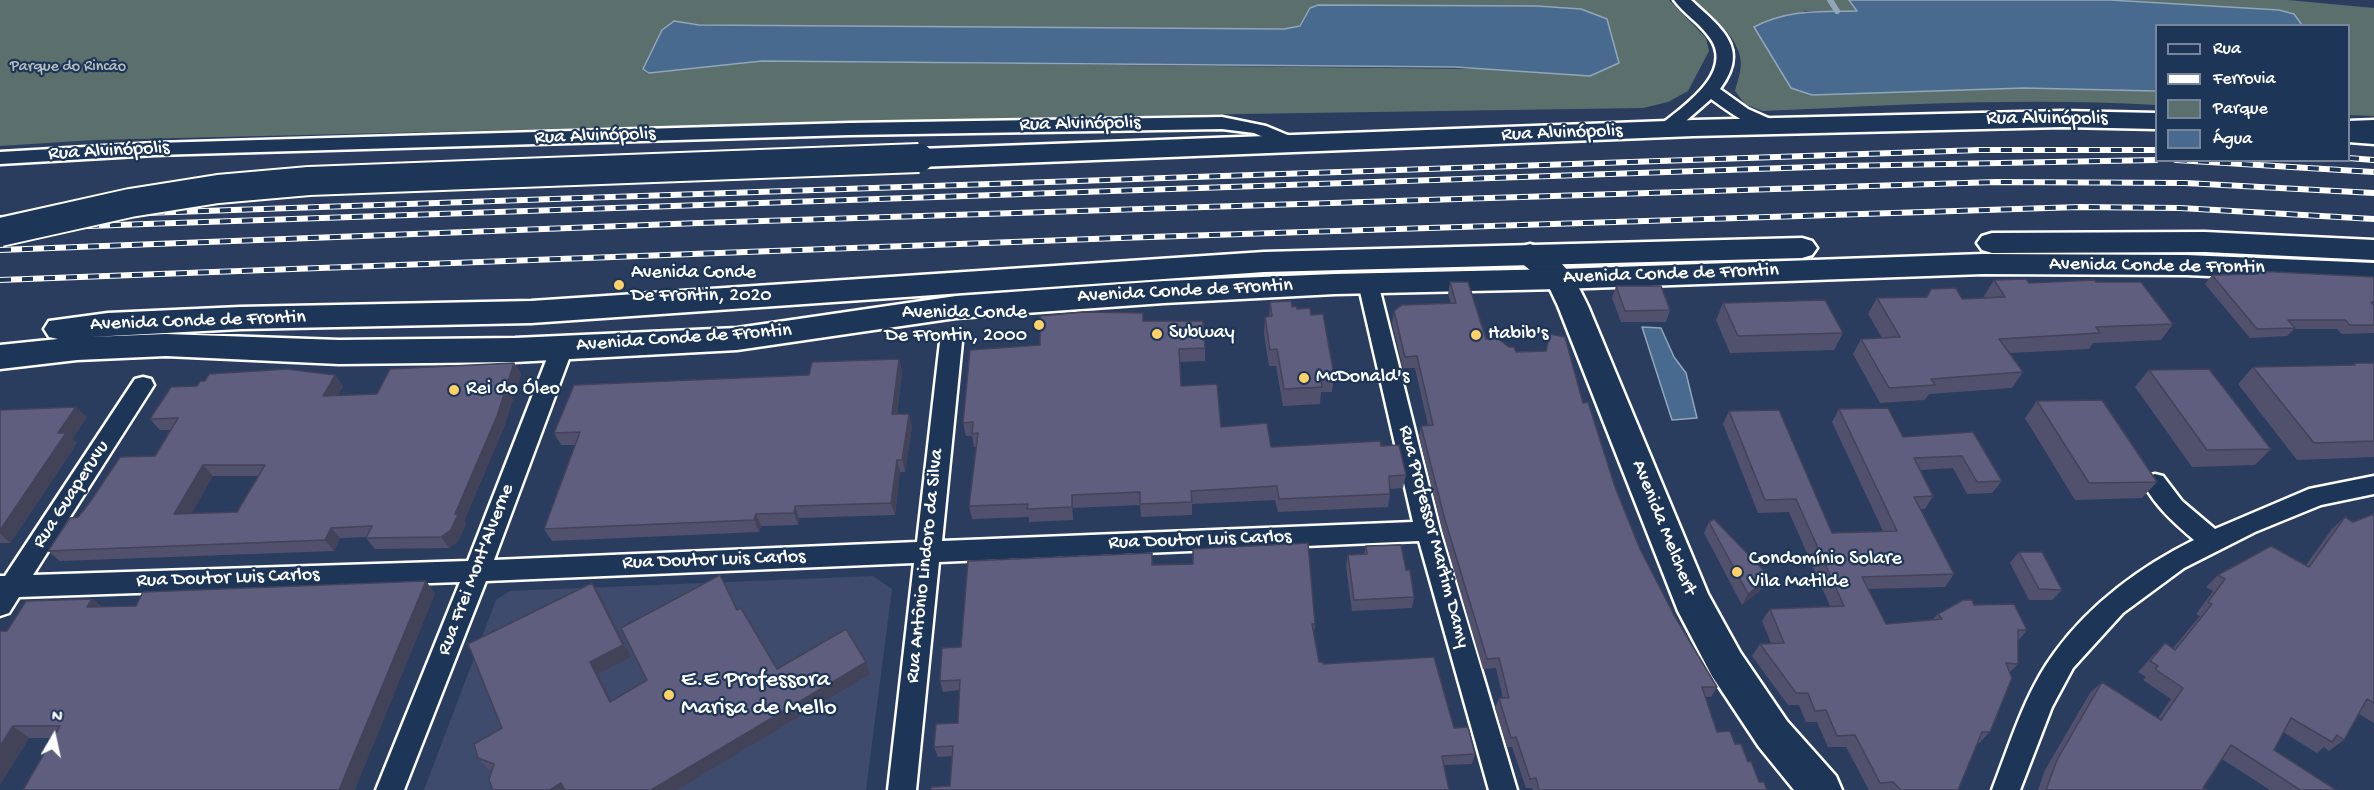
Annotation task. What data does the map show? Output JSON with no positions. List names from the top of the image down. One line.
{"streets":{"main road":["Rua Alvinópolis","Avenida Conde de Frontin","Avenida Melchert"],"street":["Rua Guaperuvu","Rua Professor Martim Damy","Rua Doutor Luis Carlos","Rua Antônio Lindoro da Silva","Rua Frei Mont'Alverne"]},"crossings":[["Avenida Conde de Frontin","Avenida Melchert"],["Avenida Conde de Frontin","Rua Professor Martim Damy"],["Avenida Conde de Frontin","Rua Frei Mont'Alverne"],["Rua Guaperuvu","Rua Doutor Luis Carlos"],["Rua Professor Martim Damy","Rua Doutor Luis Carlos"],["Rua Doutor Luis Carlos","Rua Antônio Lindoro da Silva"],["Rua Doutor Luis Carlos","Rua Frei Mont'Alverne"]],"parks":["Parque do Rincão"],"places":["Avenida Conde De Frontin, 2020","Avenida Conde De Frontin, 2000","Subway","Habib's","McDonald's","Rei do Óleo","Condomínio Solare Vila Matilde","E.E Professora Marisa de Mello"],"legend":["Rua","Ferrovia","Parque","Água"],"north":"top"}
